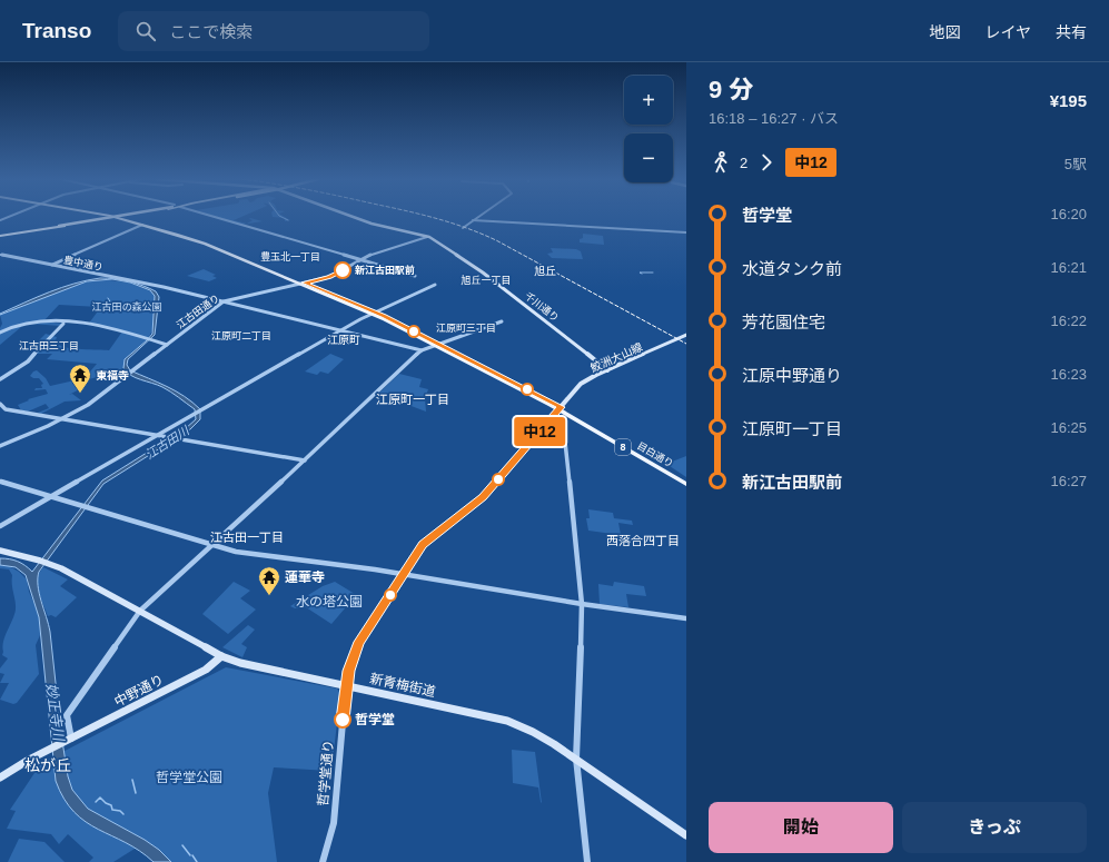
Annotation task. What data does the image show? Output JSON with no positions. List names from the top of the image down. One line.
{"streets":{"main road":["千川通り","鮫洲大山線","8","目白通り","新青梅街道","中野通り"],"street":["豊中通り","江古田通り","哲学堂通り"]},"crossings":[["豊中通り","江古田通り"],["千川通り","江古田通り"],["千川通り","鮫洲大山線"],["江古田通り","目白通り"],["鮫洲大山線","目白通り"],["新青梅街道","中野通り"],["新青梅街道","哲学堂通り"]],"districts":["豊玉北一丁目","旭丘","旭丘一丁目","江原町三丁目","江原町二丁目","江原町","江古田三丁目","江原町一丁目","江古田一丁目","西落合四丁目","松が丘"],"water":["江古田川","妙正寺川"],"parks":["江古田の森公園","水の塔公園","哲学堂公園"],"places":{"other":["新江古田駅前","哲学堂"],"temple":["東福寺","蓮華寺"]},"lines":["bus line 中12"],"page":{"header":"Transo","search":"ここで検索","nav":["地図","レイヤ","共有"],"on_map":"中12","heading":["9 分","16:18 – 16:27 · バス","¥195"],"map_buttons":["+","−"],"legs":["2","中12","5駅"],"list":[{"name":"哲学堂","value":"16:20"},{"name":"水道タンク前","value":"16:21"},{"name":"芳花園住宅","value":"16:22"},{"name":"江原中野通り","value":"16:23"},{"name":"江原町一丁目","value":"16:25"},{"name":"新江古田駅前","value":"16:27"}],"buttons":["開始","きっぷ"]}}
